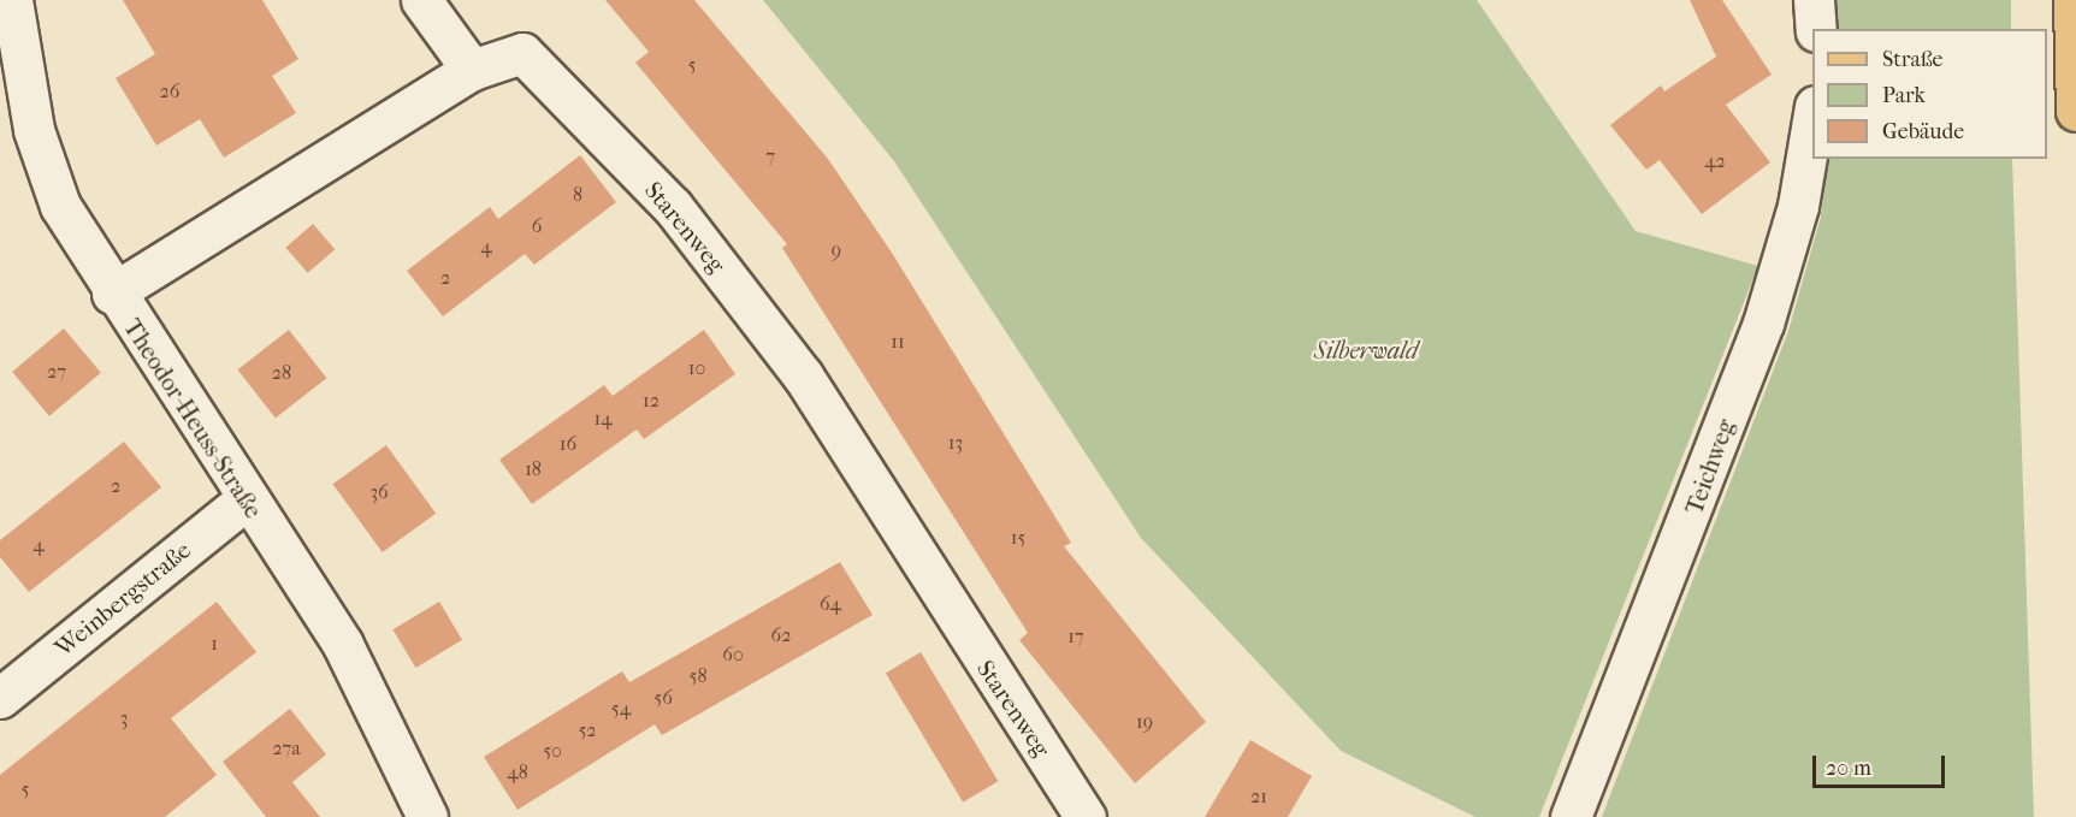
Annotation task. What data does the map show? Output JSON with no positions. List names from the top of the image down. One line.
{"streets":{"street":["Starenweg","Theodor-Heuss-Straße","Teichweg","Weinbergstraße"]},"crossings":[["Starenweg","Theodor-Heuss-Straße"],["Theodor-Heuss-Straße","Weinbergstraße"]],"parks":["Silberwald"],"house_numbers":["5","26","7","42","8","6","4","9","2","11","10","27","28","12","14","13","16","18","2","36","15","4","64","62","17","1","60","58","56","54","3","19","52","27a","50","48","5","21"],"legend":["Straße","Park","Gebäude"],"scale_bar":"20 m"}
